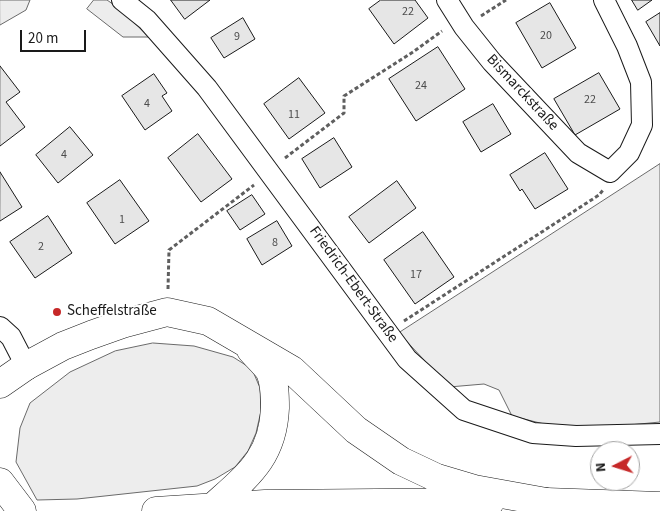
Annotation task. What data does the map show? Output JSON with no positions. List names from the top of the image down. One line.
{"streets":{"street":["Bismarckstraße","Friedrich-Ebert-Straße"]},"places":["Scheffelstraße"],"house_numbers":["22","20","9","24","22","4","11","4","1","8","2","17"],"scale_bar":"20 m","north":"left"}
